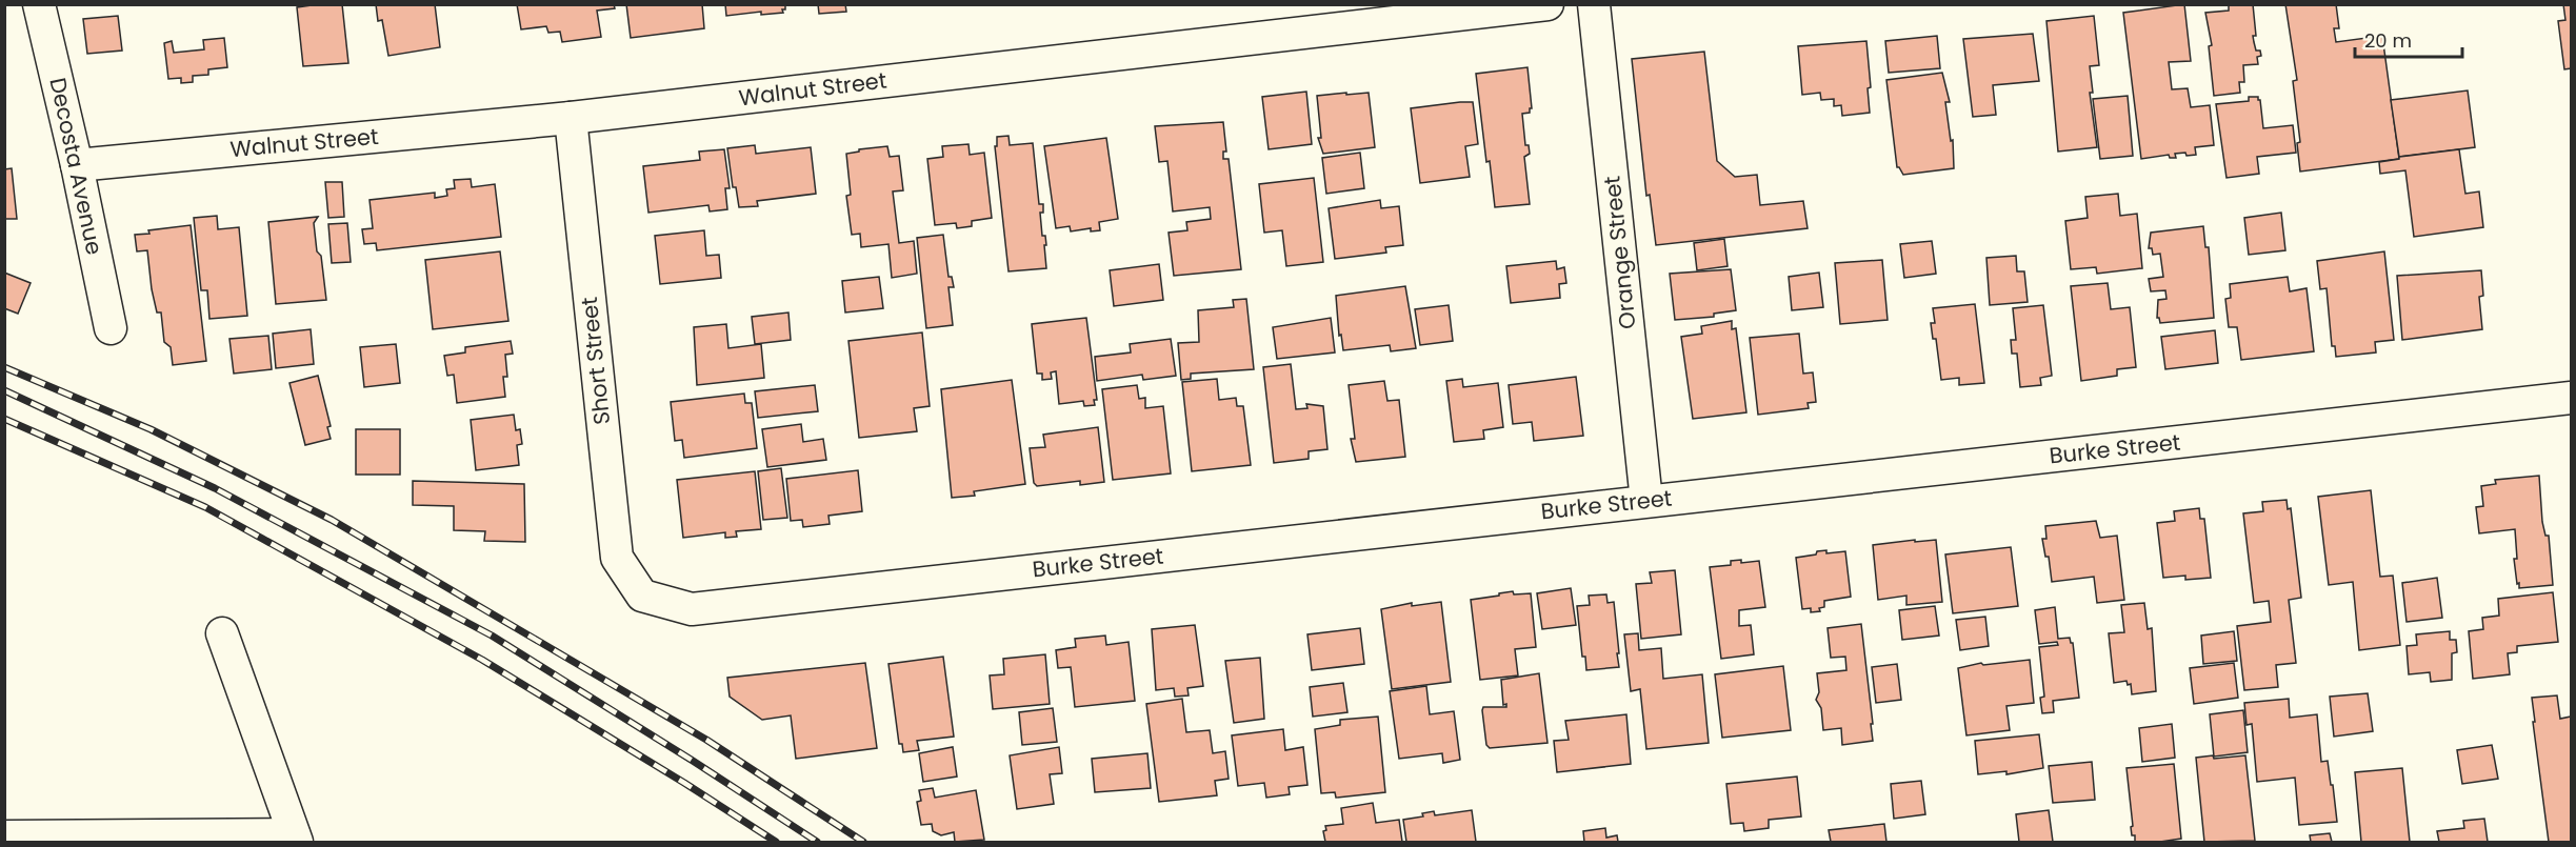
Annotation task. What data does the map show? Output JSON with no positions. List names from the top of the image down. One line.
{"streets":{"street":["Walnut Street","Decosta Avenue","Orange Street","Short Street","Burke Street"]},"crossings":[["Walnut Street","Decosta Avenue"],["Walnut Street","Short Street"],["Orange Street","Burke Street"],["Short Street","Burke Street"]],"scale_bar":"20 m"}
